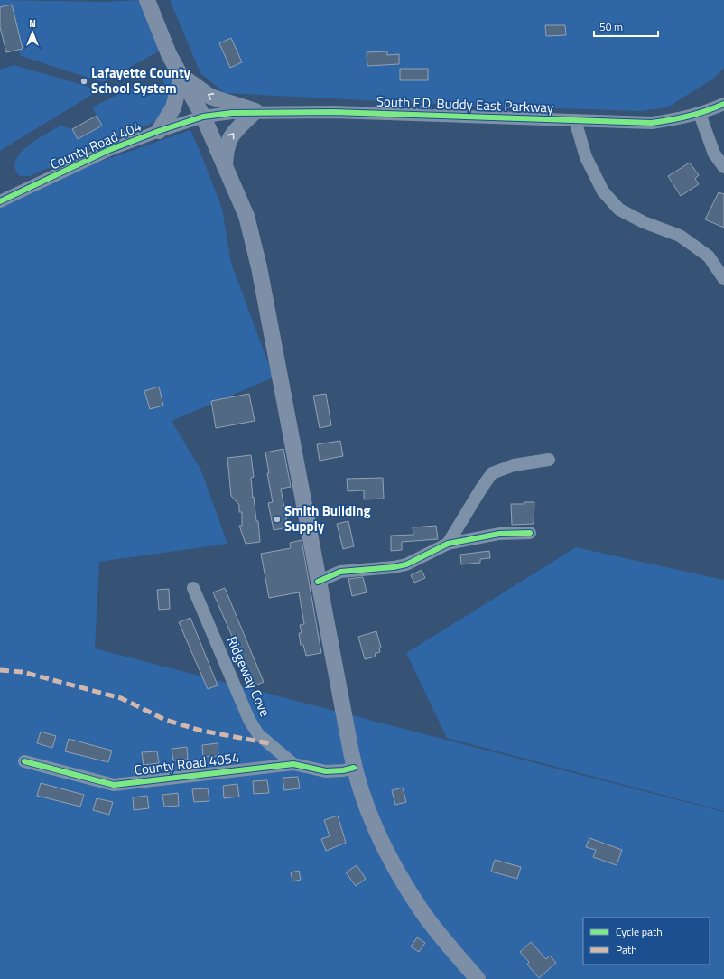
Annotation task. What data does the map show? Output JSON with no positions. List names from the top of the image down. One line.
{"streets":{"street":["South F.D. Buddy East Parkway","County Road 404","Ridgeway Cove","County Road 4054"]},"crossings":[["South F.D. Buddy East Parkway","County Road 404"],["Ridgeway Cove","County Road 4054"]],"places":["Lafayette County School System","Smith Building Supply"],"legend":["Cycle path","Path"],"scale_bar":"50 m","north":"top"}
